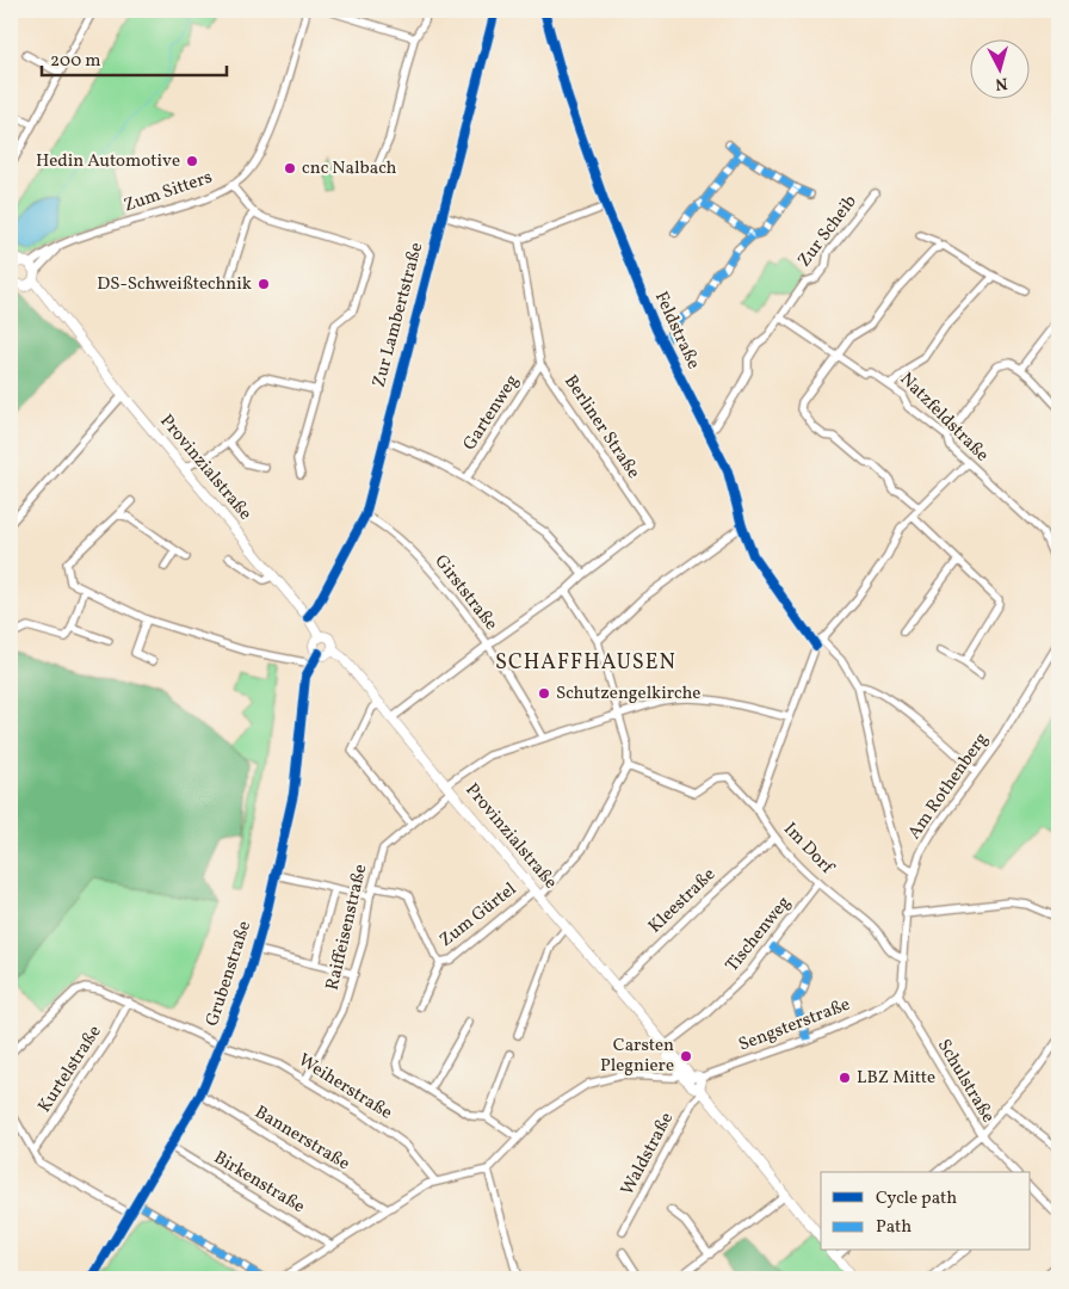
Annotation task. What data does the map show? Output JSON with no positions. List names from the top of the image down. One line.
{"streets":{"street":["Zum Sitters","Zur Scheib","Zur Lambertstraße","Feldstraße","Gartenweg","Natzfeldstraße","Berliner Straße","Provinzialstraße","Girststraße","Am Rothenberg","Im Dorf","Kleestraße","Zum Gürtel","Raiffeisenstraße","Tischenweg","Grubenstraße","Sengsterstraße","Kurtelstraße","Schulstraße","Weiherstraße","Bannerstraße","Waldstraße","Birkenstraße"]},"crossings":[["Zum Sitters","Provinzialstraße"],["Zur Scheib","Feldstraße"],["Zur Scheib","Natzfeldstraße"],["Zur Lambertstraße","Provinzialstraße"],["Zur Lambertstraße","Girststraße"],["Gartenweg","Berliner Straße"],["Berliner Straße","Provinzialstraße"],["Berliner Straße","Girststraße"],["Provinzialstraße","Kleestraße"],["Provinzialstraße","Zum Gürtel"],["Provinzialstraße","Tischenweg"],["Provinzialstraße","Grubenstraße"],["Provinzialstraße","Sengsterstraße"],["Provinzialstraße","Waldstraße"],["Am Rothenberg","Im Dorf"],["Am Rothenberg","Sengsterstraße"],["Am Rothenberg","Schulstraße"],["Im Dorf","Kleestraße"],["Im Dorf","Zum Gürtel"],["Im Dorf","Tischenweg"],["Zum Gürtel","Raiffeisenstraße"],["Raiffeisenstraße","Weiherstraße"],["Grubenstraße","Weiherstraße"],["Grubenstraße","Bannerstraße"],["Grubenstraße","Birkenstraße"],["Sengsterstraße","Schulstraße"],["Sengsterstraße","Waldstraße"],["Kurtelstraße","Weiherstraße"]],"districts":["SCHAFFHAUSEN"],"places":["Hedin Automotive","cnc Nalbach","DS-Schweißtechnik","Schutzengelkirche","Carsten Plegniere","LBZ Mitte"],"legend":["Cycle path","Path"],"scale_bar":"200 m","north":"bottom"}
